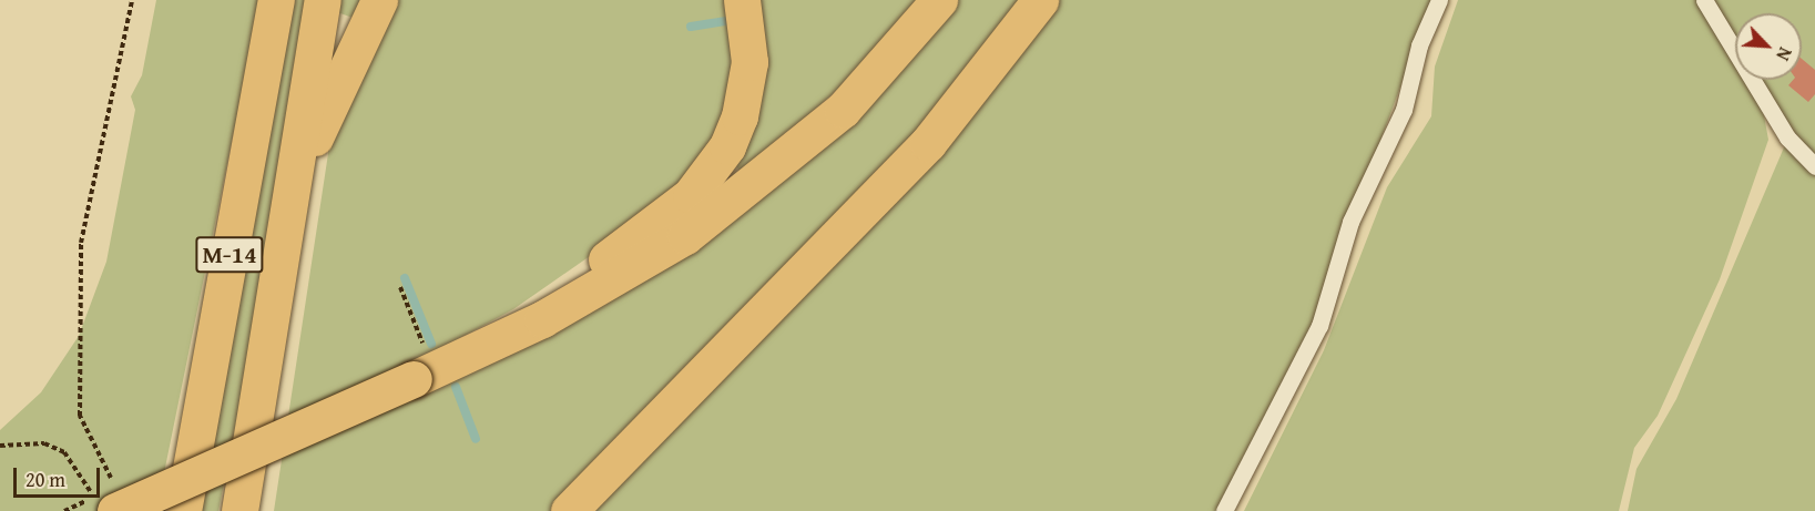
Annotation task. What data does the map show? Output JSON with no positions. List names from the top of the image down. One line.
{"streets":{"highway":["М-14"]},"scale_bar":"20 m","north":"bottom right"}
